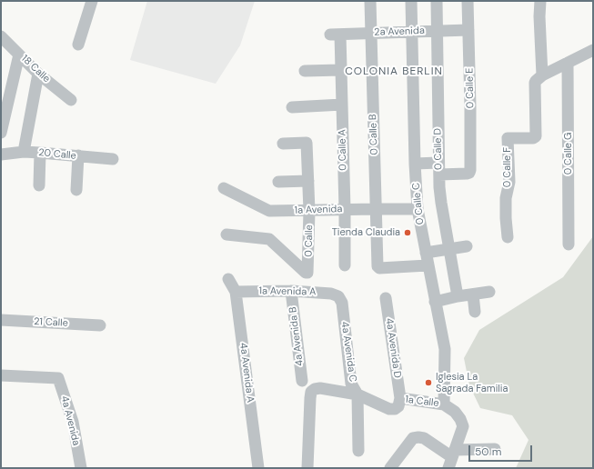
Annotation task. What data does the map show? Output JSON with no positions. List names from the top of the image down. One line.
{"streets":{"street":["2a Avenida","18 Calle","0 Calle E","0 Calle B","0 Calle D","0 Calle A","0 Calle G","20 Calle","0 Calle F","0 Calle C","1a Avenida","0 Calle","1a Avenida A","21 Calle","4a Avenida B","4a Avenida D","4a Avenida C","4a Avenida A","1a Calle","4a Avenida"]},"crossings":[["2a Avenida","0 Calle E"],["2a Avenida","0 Calle B"],["2a Avenida","0 Calle D"],["2a Avenida","0 Calle A"],["2a Avenida","0 Calle C"],["0 Calle E","0 Calle D"],["0 Calle B","0 Calle C"],["0 Calle B","1a Avenida"],["0 Calle A","1a Avenida"],["0 Calle C","1a Avenida"],["0 Calle C","1a Calle"],["1a Avenida","0 Calle"],["1a Avenida A","4a Avenida B"],["1a Avenida A","4a Avenida C"],["1a Avenida A","4a Avenida A"],["4a Avenida D","1a Calle"],["4a Avenida C","1a Calle"]],"districts":["COLONIA BERLIN"],"places":["Tienda Claudia","Iglesia La Sagrada Familia"],"scale_bar":"50 m"}
